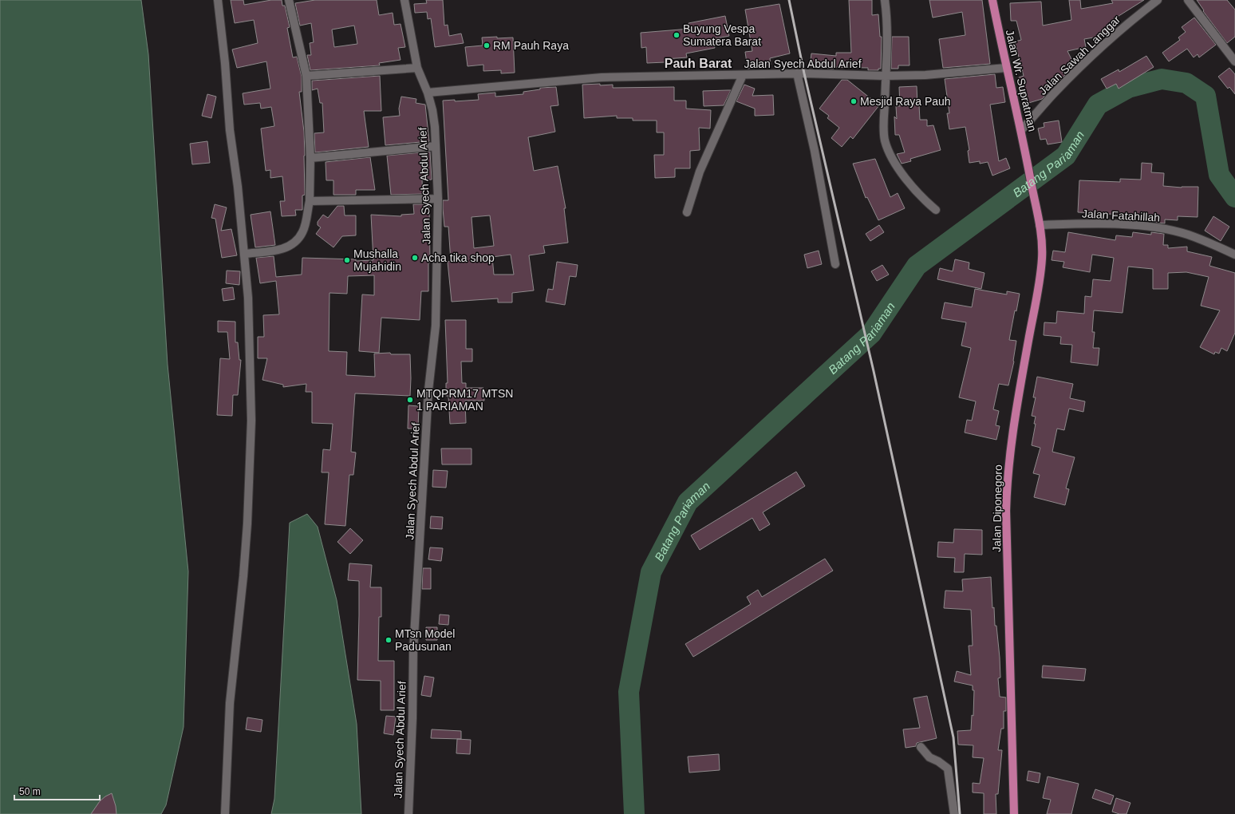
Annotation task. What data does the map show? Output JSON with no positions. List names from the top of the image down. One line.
{"streets":{"main road":["Jalan Wr. Supratman","Jalan Diponegoro"],"street":["Jalan Sawah Langgar","Jalan Syech Abdul Arief","Jalan Fatahillah"]},"crossings":[["Jalan Sawah Langgar","Jalan Wr. Supratman"],["Jalan Syech Abdul Arief","Jalan Wr. Supratman"],["Jalan Wr. Supratman","Jalan Diponegoro"],["Jalan Fatahillah","Jalan Diponegoro"]],"districts":["Pauh Barat"],"water":["Batang Pariaman"],"places":["Buyung Vespa Sumatera Barat","RM Pauh Raya","Mesjid Raya Pauh","Acha tika shop","Mushalla Mujahidin","MTQPRM17 MTSN 1 PARIAMAN","MTsn Model Padusunan"],"scale_bar":"50 m"}
